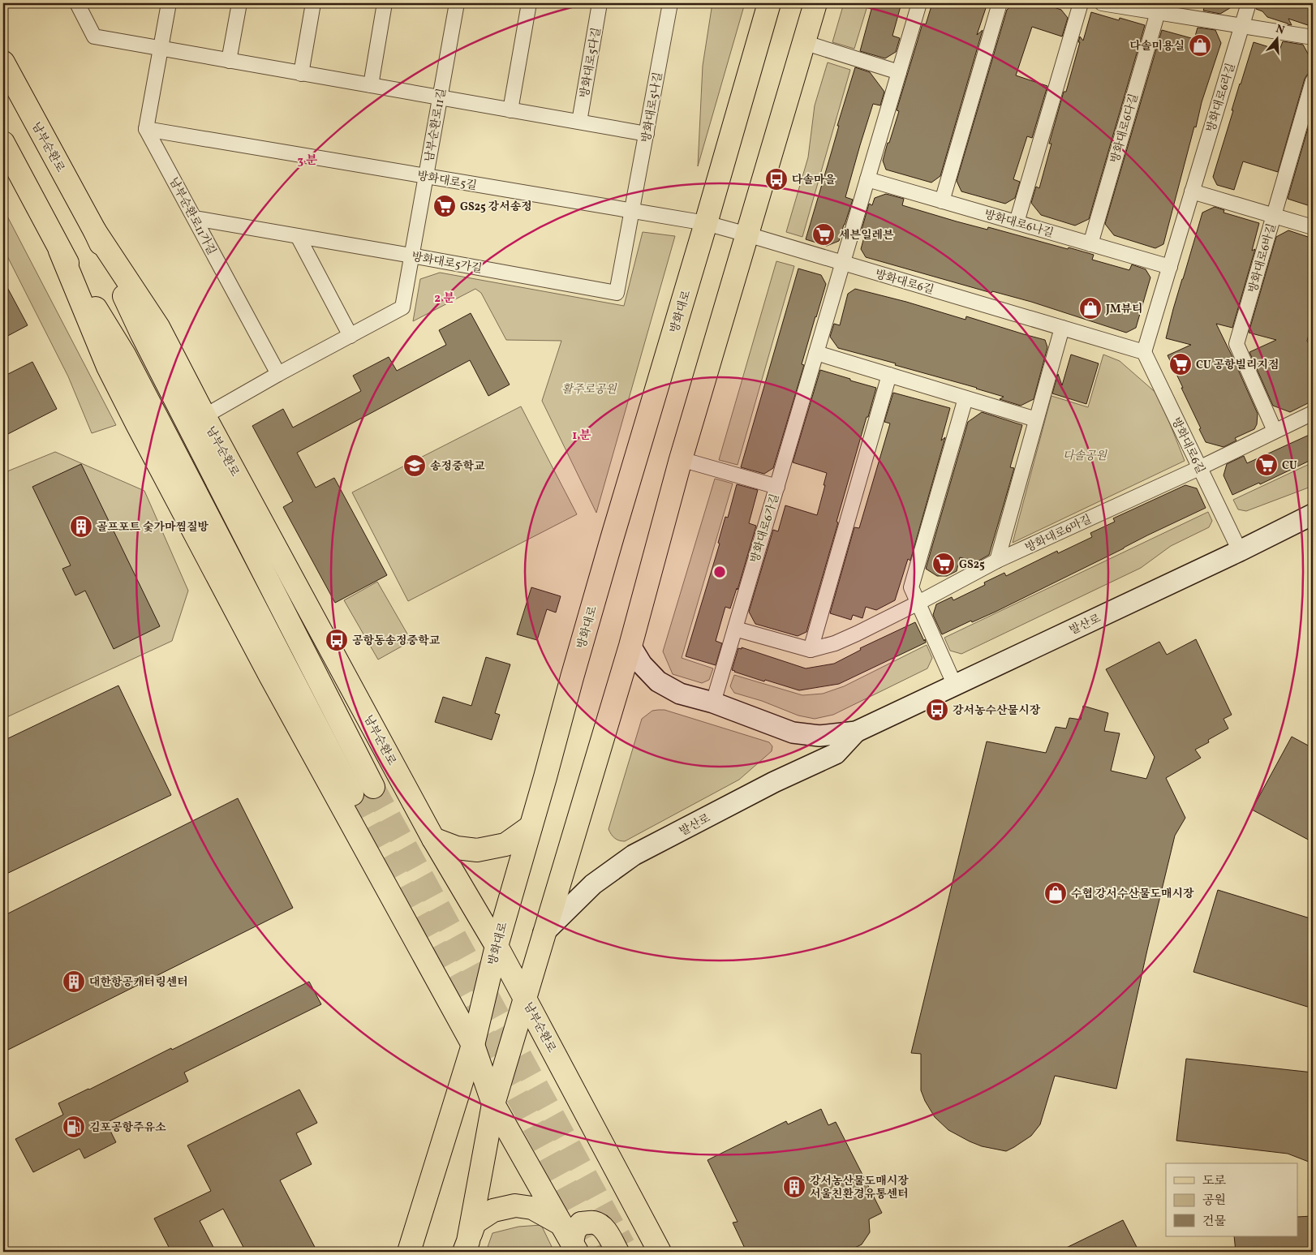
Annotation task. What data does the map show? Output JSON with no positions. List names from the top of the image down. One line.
{"streets":{"main road":["남부순환로","방화대로"],"street":["방화대로5다길","방화대로6라길","방화대로5나길","남부순환로11길","방화대로6다길","방화대로5길","남부순환로11가길","방화대로6나길","방화대로6바길","방화대로5가길","방화대로6길","방화대로6가길","방화대로6마길","발산로"]},"crossings":[["방화대로6라길","방화대로6나길"],["방화대로6라길","방화대로6길"],["방화대로5나길","방화대로5길"],["방화대로5나길","방화대로5가길"],["남부순환로11길","남부순환로"],["남부순환로11길","방화대로5길"],["남부순환로11길","남부순환로11가길"],["남부순환로11길","방화대로5가길"],["방화대로6다길","방화대로6나길"],["남부순환로","방화대로"],["방화대로5길","남부순환로11가길"],["방화대로5길","방화대로5가길"],["방화대로5길","방화대로6길"],["방화대로5길","방화대로"],["남부순환로11가길","방화대로5가길"],["방화대로6길","방화대로6가길"],["방화대로6길","방화대로6마길"],["방화대로6길","발산로"],["방화대로6가길","발산로"]],"parks":["활주로공원","다솔공원"],"places":{"shop":["다솔미용실","JM뷰티","수협 강서수산물도매시장"],"bus stop":["다솔마을","공항동송정중학교","강서농수산물시장"],"supermarket":["GS25 강서송정","세븐일레븐","CU 공항빌리지점","CU","GS25"],"school or university":["송정중학교"],"building":["골프포트 숯가마찜질방","대한항공캐터링센터","강서농산물도매시장 서울친환경유통센터"],"fuel station":["김포공항주유소"]},"legend":["도로","공원","건물"],"north":"top","rings":["3 분","2 분","1 분"]}
